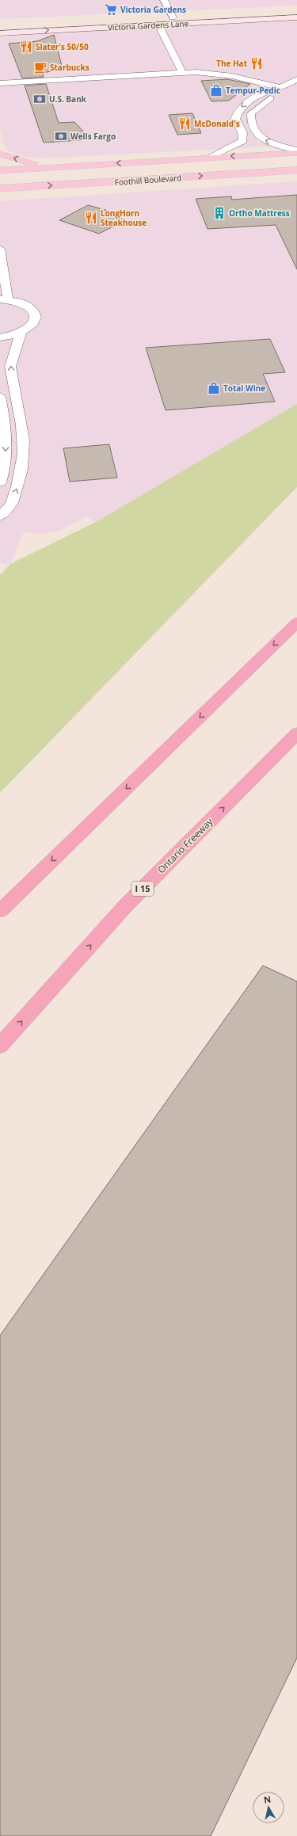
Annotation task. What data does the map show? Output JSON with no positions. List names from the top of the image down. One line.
{"streets":{"highway":["Ontario Freeway","I 15"],"main road":["Victoria Gardens Lane","Foothill Boulevard"]},"places":{"supermarket":["Victoria Gardens"],"restaurant":["Slater's 50/50","The Hat","McDonald's","LongHorn Steakhouse"],"cafe":["Starbucks"],"shop":["Tempur-Pedic","Total Wine"],"bank":["U.S. Bank","Wells Fargo"],"building":["Ortho Mattress"]},"north":"top"}
